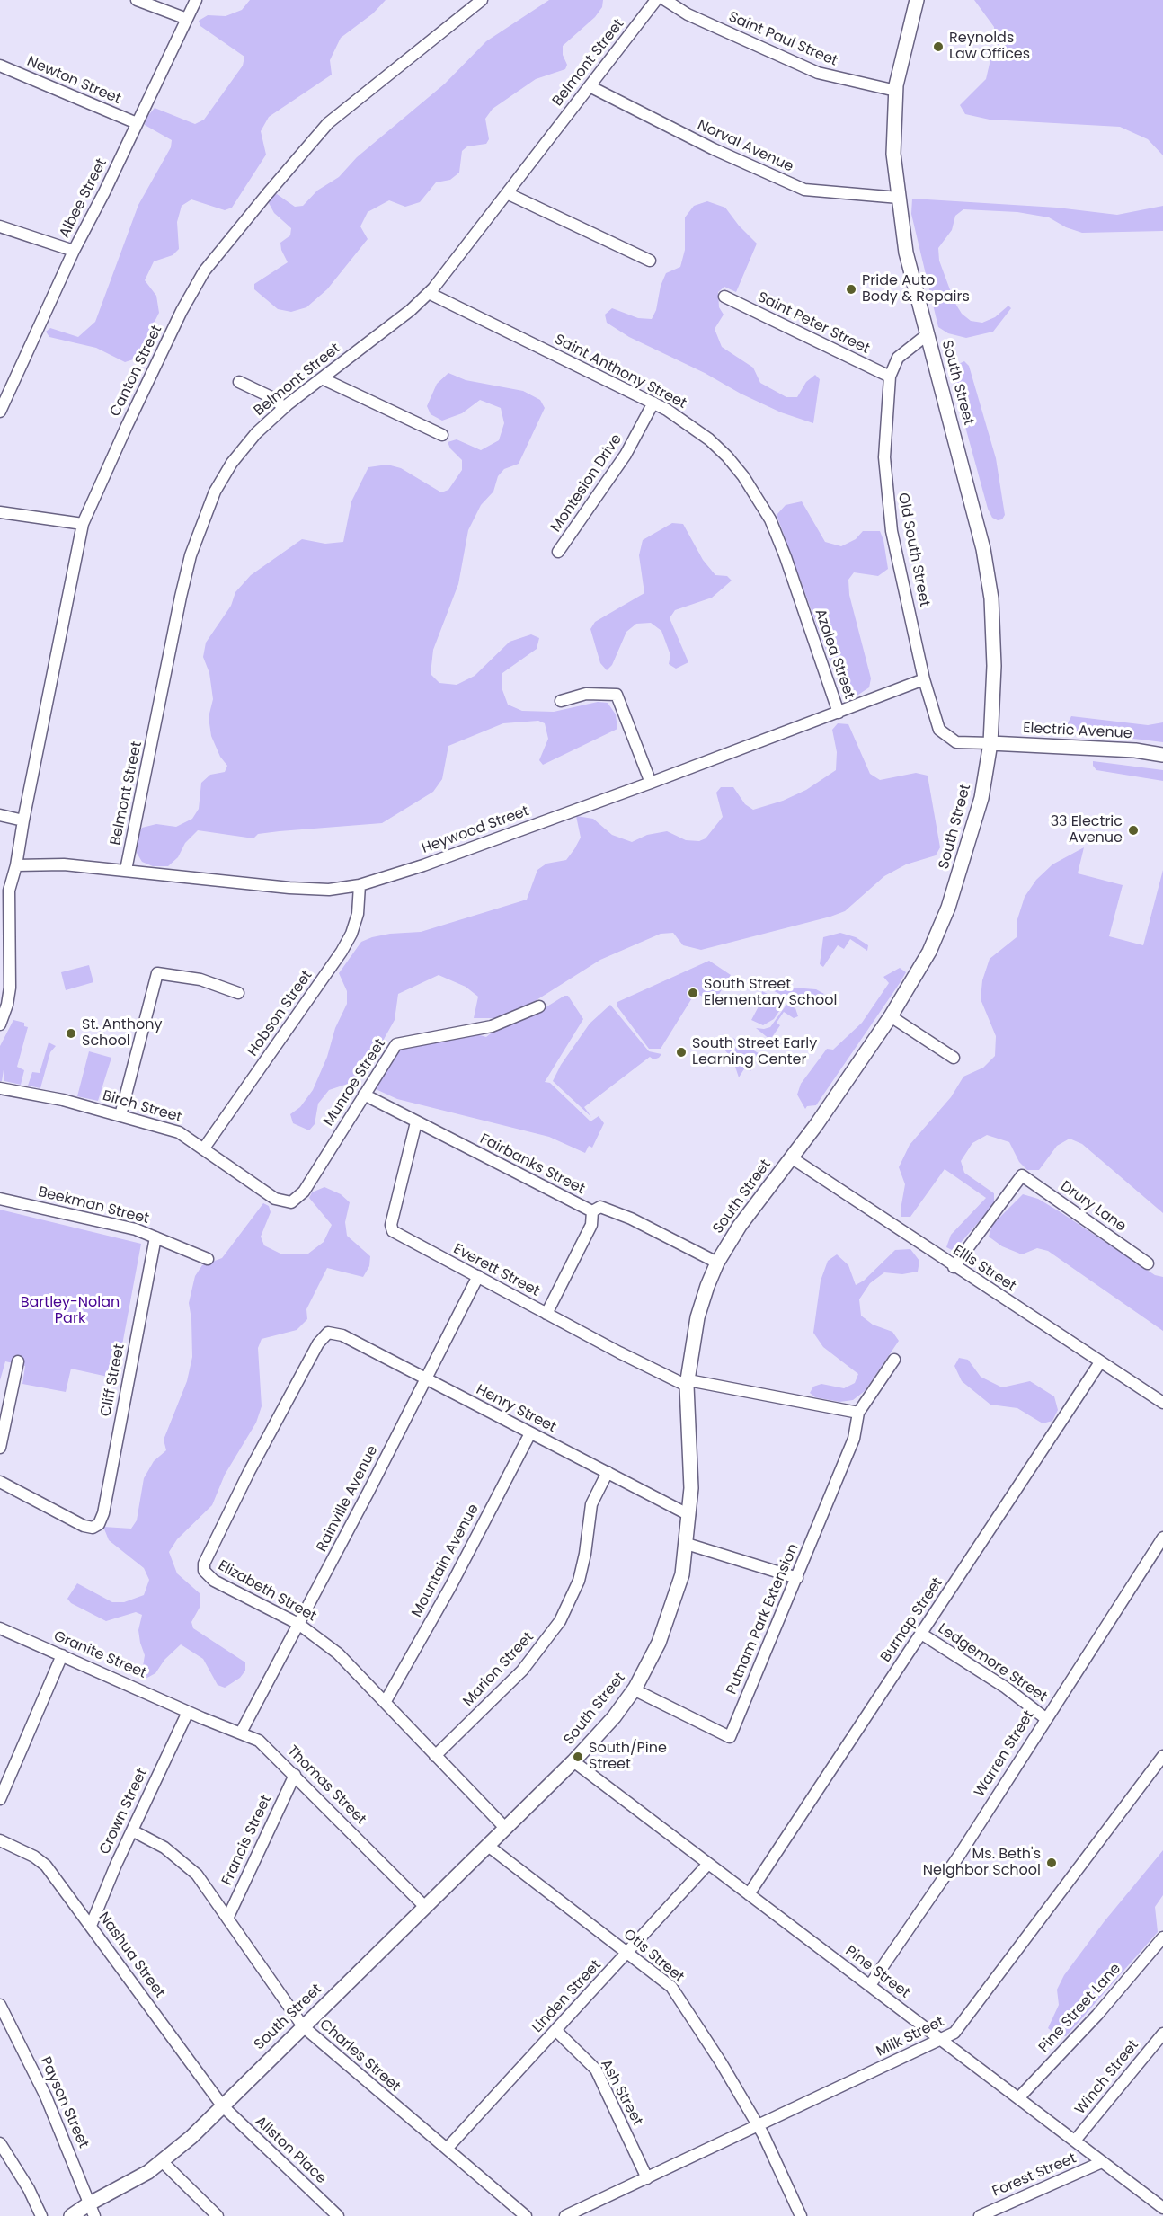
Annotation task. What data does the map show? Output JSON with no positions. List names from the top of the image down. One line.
{"streets":{"main road":["South Street","Electric Avenue"],"street":["Saint Paul Street","Belmont Street","Newton Street","Norval Avenue","Albee Street","Saint Peter Street","Canton Street","Saint Anthony Street","Montesion Drive","Old South Street","Azalea Street","Heywood Street","Hobson Street","Munroe Street","Birch Street","Fairbanks Street","Beekman Street","Drury Lane","Ellis Street","Everett Street","Cliff Street","Henry Street","Rainville Avenue","Mountain Avenue","Elizabeth Street","Putnam Park Extension","Burnap Street","Granite Street","Ledgemore Street","Marion Street","Warren Street","Thomas Street","Crown Street","Francis Street","Nashua Street","Otis Street","Pine Street","Linden Street","Pine Street Lane","Milk Street","Charles Street","Winch Street","Ash Street","Payson Street","Allston Place","Forest Street"]},"crossings":[["Saint Paul Street","South Street"],["Belmont Street","Norval Avenue"],["Belmont Street","Saint Anthony Street"],["Belmont Street","Heywood Street"],["Newton Street","Albee Street"],["Norval Avenue","South Street"],["Saint Peter Street","Old South Street"],["Canton Street","Heywood Street"],["Saint Anthony Street","Montesion Drive"],["Saint Anthony Street","Azalea Street"],["South Street","Old South Street"],["South Street","Electric Avenue"],["South Street","Fairbanks Street"],["South Street","Ellis Street"],["South Street","Everett Street"],["South Street","Henry Street"],["South Street","Elizabeth Street"],["South Street","Putnam Park Extension"],["South Street","Thomas Street"],["South Street","Nashua Street"],["South Street","Otis Street"],["South Street","Pine Street"],["South Street","Charles Street"],["South Street","Payson Street"],["South Street","Allston Place"],["Old South Street","Electric Avenue"],["Old South Street","Heywood Street"],["Azalea Street","Heywood Street"],["Heywood Street","Hobson Street"],["Hobson Street","Birch Street"],["Munroe Street","Birch Street"],["Munroe Street","Fairbanks Street"],["Fairbanks Street","Everett Street"],["Beekman Street","Cliff Street"],["Drury Lane","Ellis Street"],["Ellis Street","Burnap Street"],["Everett Street","Rainville Avenue"],["Everett Street","Putnam Park Extension"],["Henry Street","Rainville Avenue"],["Henry Street","Mountain Avenue"],["Henry Street","Elizabeth Street"],["Henry Street","Marion Street"],["Rainville Avenue","Elizabeth Street"],["Rainville Avenue","Thomas Street"],["Mountain Avenue","Elizabeth Street"],["Elizabeth Street","Marion Street"],["Burnap Street","Ledgemore Street"],["Burnap Street","Pine Street"],["Granite Street","Thomas Street"],["Granite Street","Crown Street"],["Ledgemore Street","Warren Street"],["Warren Street","Pine Street"],["Thomas Street","Crown Street"],["Thomas Street","Francis Street"],["Crown Street","Nashua Street"],["Crown Street","Charles Street"],["Francis Street","Charles Street"],["Nashua Street","Allston Place"],["Otis Street","Linden Street"],["Otis Street","Milk Street"],["Pine Street","Linden Street"],["Pine Street","Pine Street Lane"],["Pine Street","Milk Street"],["Pine Street","Winch Street"],["Pine Street","Forest Street"],["Linden Street","Charles Street"],["Linden Street","Ash Street"],["Milk Street","Ash Street"]],"parks":["Bartley-Nolan Park"],"places":["Reynolds Law Offices","Pride Auto Body & Repairs","33 Electric Avenue","South Street Elementary School","St. Anthony School","South Street Early Learning Center","South/Pine Street","Ms. Beth's Neighbor School"]}
